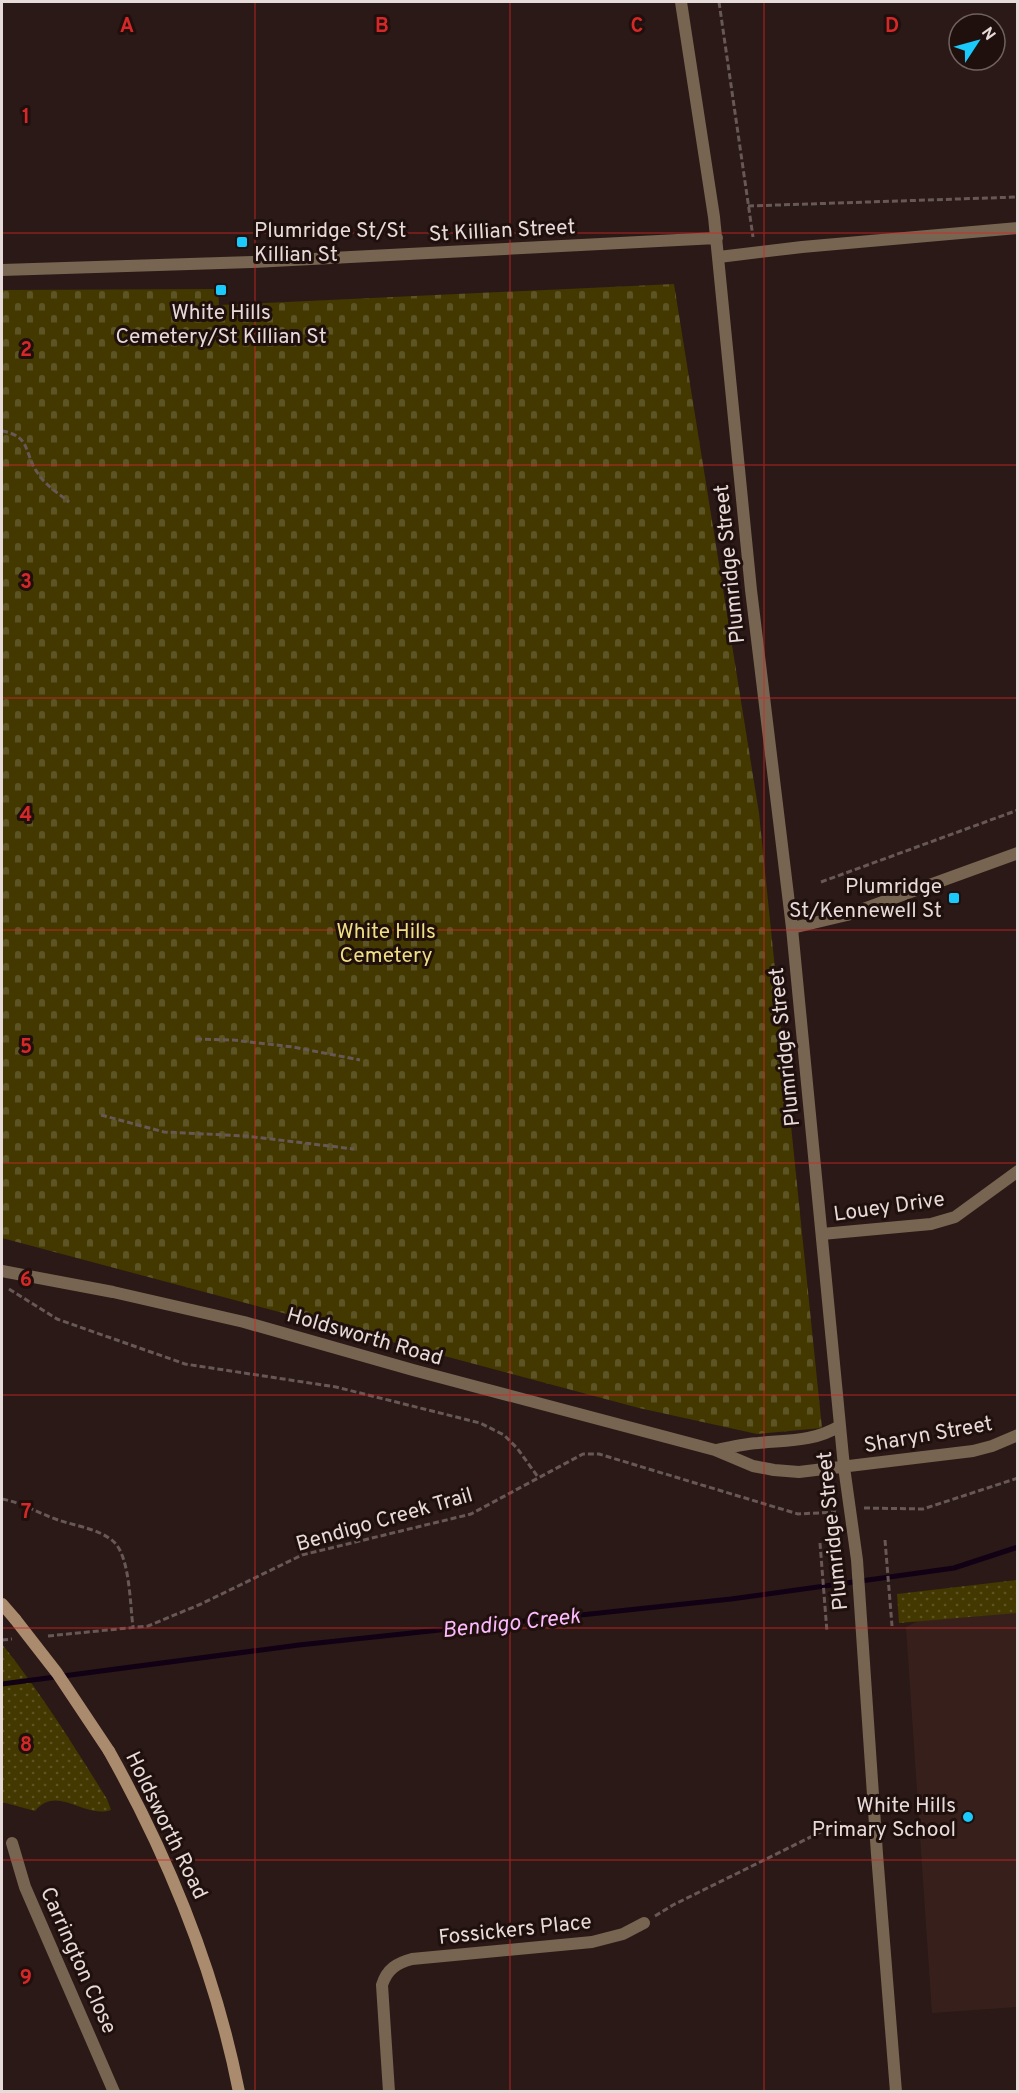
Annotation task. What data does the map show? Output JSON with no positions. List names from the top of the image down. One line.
{"streets":{"main road":["Holdsworth Road"],"street":["St Killian Street","Plumridge Street","Louey Drive","Sharyn Street","Fossickers Place","Carrington Close"],"path":["Bendigo Creek Trail"]},"crossings":[["St Killian Street","Plumridge Street"],["Plumridge Street","Louey Drive"],["Plumridge Street","Holdsworth Road"],["Plumridge Street","Sharyn Street"],["Holdsworth Road","Sharyn Street"]],"water":["Bendigo Creek"],"parks":["White Hills Cemetery"],"places":{"transit":["Plumridge St/St Killian St","White Hills Cemetery/St Killian St","Plumridge St/Kennewell St"],"other":["White Hills Primary School"]},"north":"top right","grid":{"columns":["A","B","C","D"],"rows":["1","2","3","4","5","6","7","8","9"]}}
